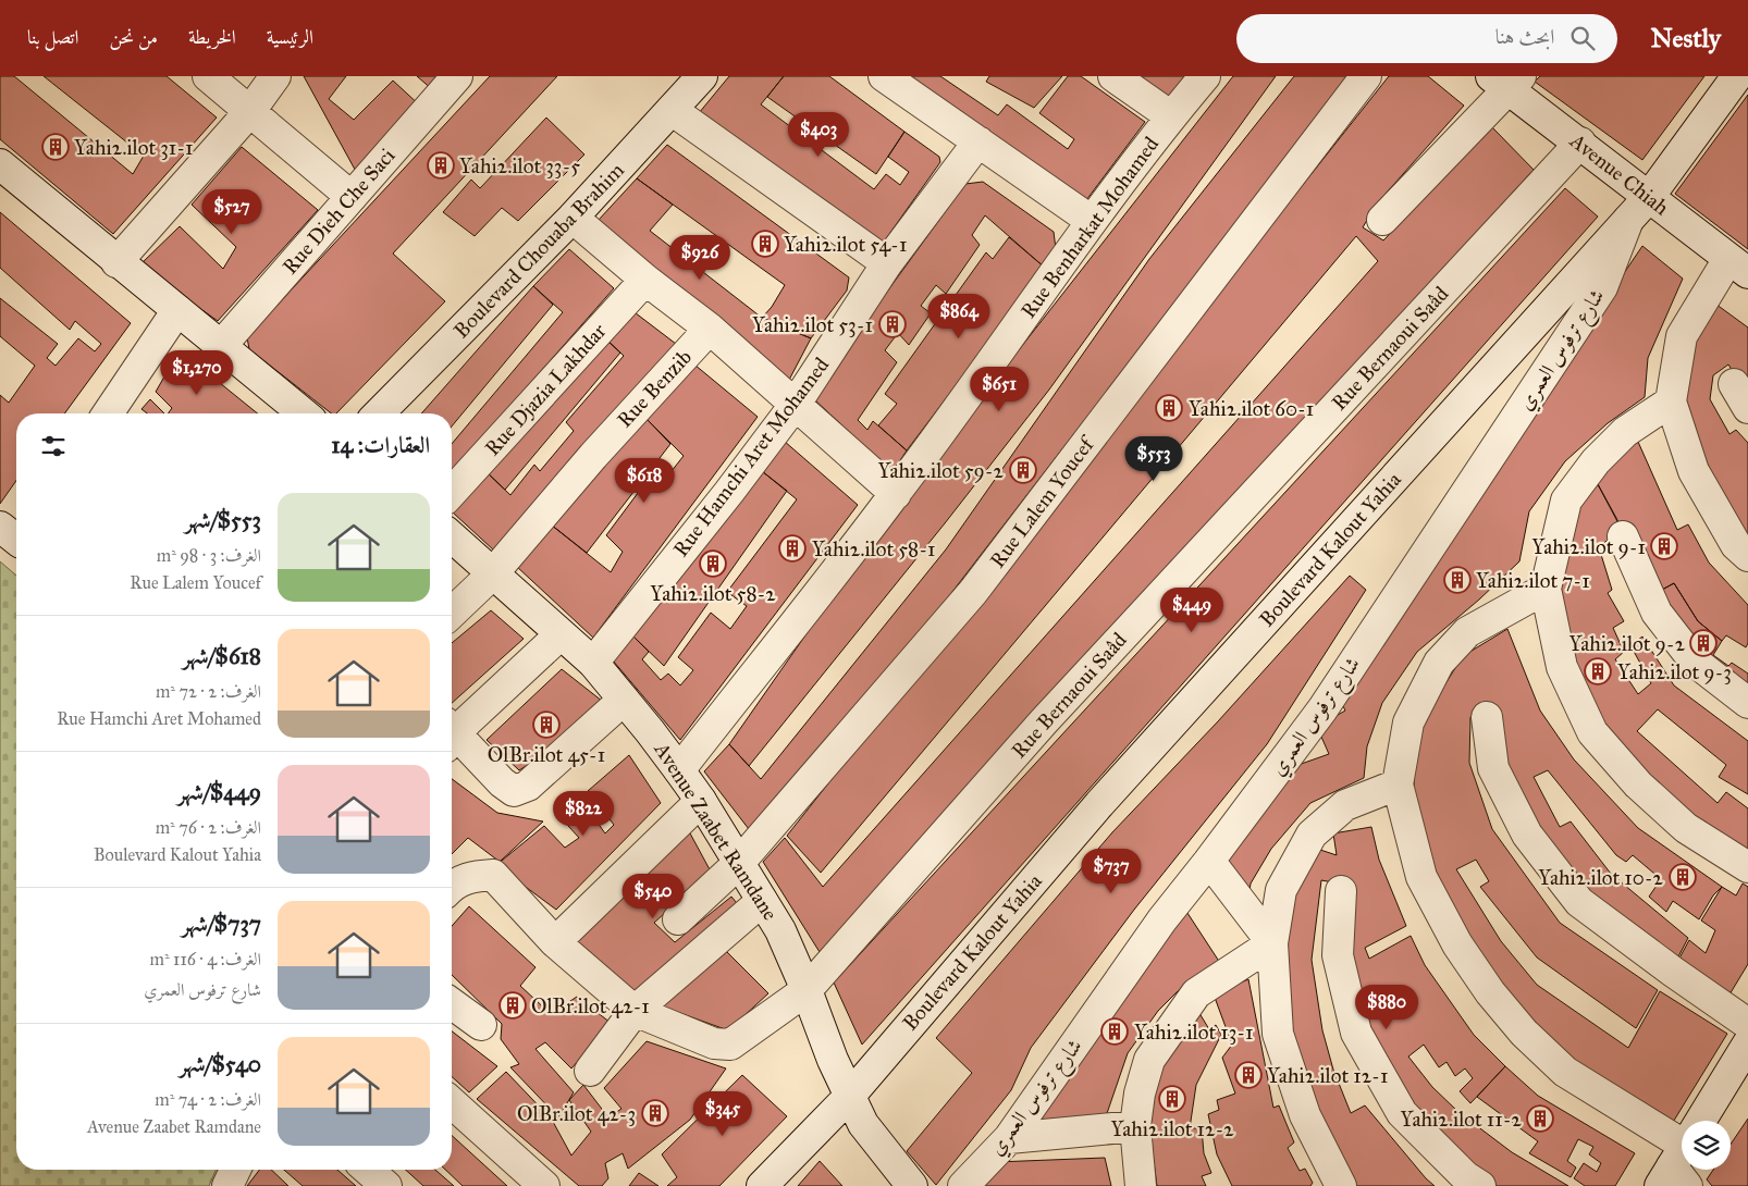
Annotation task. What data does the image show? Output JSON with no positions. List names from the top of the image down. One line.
{"streets":{"street":["Avenue Chiah","Rue Dieh Che Saci","Rue Benharkat Mohamed","Boulevard Chouaba Brahim","Rue Bernaoui Saâd","شارع ترفوس العمري","Rue Benzib","Rue Djazia Lakhdar","Rue Hamchi Aret Mohamed","Rue Lalem Youcef","Boulevard Kalout Yahia","Avenue Zaabet Ramdane"]},"crossings":[["Avenue Chiah","Rue Bernaoui Saâd"],["Avenue Chiah","Boulevard Kalout Yahia"],["Rue Benharkat Mohamed","Avenue Zaabet Ramdane"],["Rue Bernaoui Saâd","Avenue Zaabet Ramdane"],["شارع ترفوس العمري","Boulevard Kalout Yahia"],["Rue Benzib","Avenue Zaabet Ramdane"],["Rue Hamchi Aret Mohamed","Avenue Zaabet Ramdane"],["Rue Lalem Youcef","Avenue Zaabet Ramdane"],["Boulevard Kalout Yahia","Avenue Zaabet Ramdane"]],"places":{"building":["Yahi2.ilot 31-1","Yahi2.ilot 33-5","Yahi2.ilot 54-1","Yahi2.ilot 53-1","Yahi2.ilot 60-1","Yahi2.ilot 59-2","Yahi2.ilot 9-1","Yahi2.ilot 58-1","Yahi2.ilot 58-2","Yahi2.ilot 7-1","Yahi2.ilot 9-2","Yahi2.ilot 9-3","OlBr.ilot 45-1","Yahi2.ilot 10-2","OlBr.ilot 42-1","Yahi2.ilot 13-1","Yahi2.ilot 12-1","Yahi2.ilot 12-2","OlBr.ilot 42-3","Yahi2.ilot 11-2"]},"page":{"header":"Nestly","search":"ابحث هنا","nav":["الرئيسية","الخريطة","من نحن","اتصل بنا"],"price":["$403","$527","$926","$864","$1,270","$651","$553","$618","$449","$822","$737","$540","$880","$345"],"heading":"العقارات: 14","list":[{"name":"$553/شهر","note":"الغرف: 3 · 98 m² · Rue Lalem Youcef"},{"name":"$618/شهر","note":"الغرف: 2 · 72 m² · Rue Hamchi Aret Mohamed"},{"name":"$449/شهر","note":"الغرف: 2 · 76 m² · Boulevard Kalout Yahia"},{"name":"$737/شهر","note":"الغرف: 4 · 116 m² · شارع ترفوس العمري"},{"name":"$540/شهر","note":"الغرف: 2 · 74 m² · Avenue Zaabet Ramdane"}]}}
